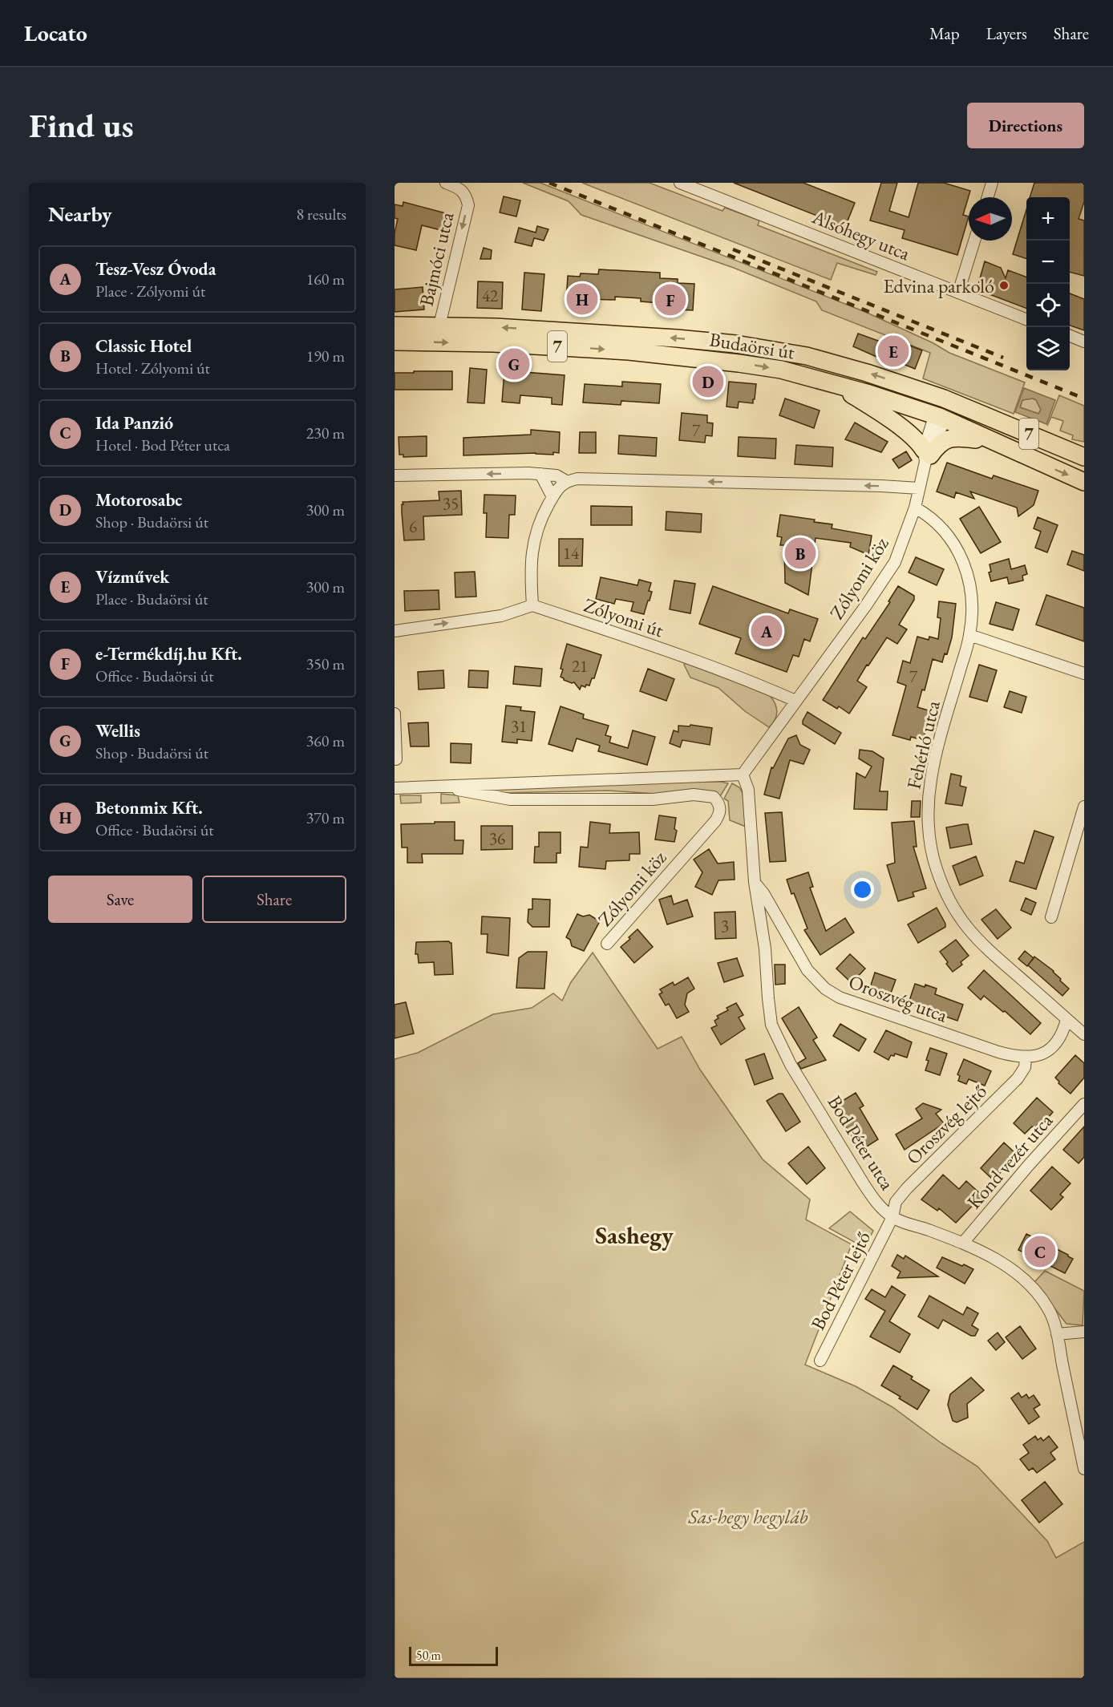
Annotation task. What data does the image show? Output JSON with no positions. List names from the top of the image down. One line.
{"streets":{"main road":["Budaörsi út","7"],"street":["Alsóhegy utca","Bajmóci utca","Zólyomi köz","Zólyomi út","Fehérló utca","Oroszvég utca","Oroszvég lejtő","Bod Péter utca","Kond vezér utca","Bod Péter lejtő"]},"crossings":[["Bajmóci utca","Budaörsi út"],["Budaörsi út","Zólyomi köz"],["Zólyomi köz","Zólyomi út"],["Zólyomi köz","Fehérló utca"],["Fehérló utca","Oroszvég utca"],["Oroszvég utca","Oroszvég lejtő"],["Oroszvég utca","Bod Péter utca"],["Oroszvég lejtő","Bod Péter utca"],["Oroszvég lejtő","Bod Péter lejtő"],["Bod Péter utca","Kond vezér utca"],["Bod Péter utca","Bod Péter lejtő"]],"one_way":["Bajmóci utca"],"districts":["Sashegy"],"parks":["Sas-hegy hegyláb"],"places":["Edvina parkoló"],"house_numbers":["42","7","35","6","14","21","7","31","36","3"],"scale_bar":"50 m","north":"left","page":{"header":"Locato","nav":["Map","Layers","Share"],"buttons":["Directions",["Save","Share"]],"title":"Find us","heading":["Nearby","8 results"],"map_buttons":["+","−"],"list":[{"mark":"A","name":"Tesz-Vesz Óvoda","note":"Place · Zólyomi út","value":"160 m"},{"mark":"B","name":"Classic Hotel","note":"Hotel · Zólyomi út","value":"190 m"},{"mark":"C","name":"Ida Panzió","note":"Hotel · Bod Péter utca","value":"230 m"},{"mark":"D","name":"Motorosabc","note":"Shop · Budaörsi út","value":"300 m"},{"mark":"E","name":"Vízművek","note":"Place · Budaörsi út","value":"300 m"},{"mark":"F","name":"e-Termékdíj.hu Kft.","note":"Office · Budaörsi út","value":"350 m"},{"mark":"G","name":"Wellis","note":"Shop · Budaörsi út","value":"360 m"},{"mark":"H","name":"Betonmix Kft.","note":"Office · Budaörsi út","value":"370 m"}],"pins":["H","F","E","G","D","B","A","C"],"scale":"50 m"}}
